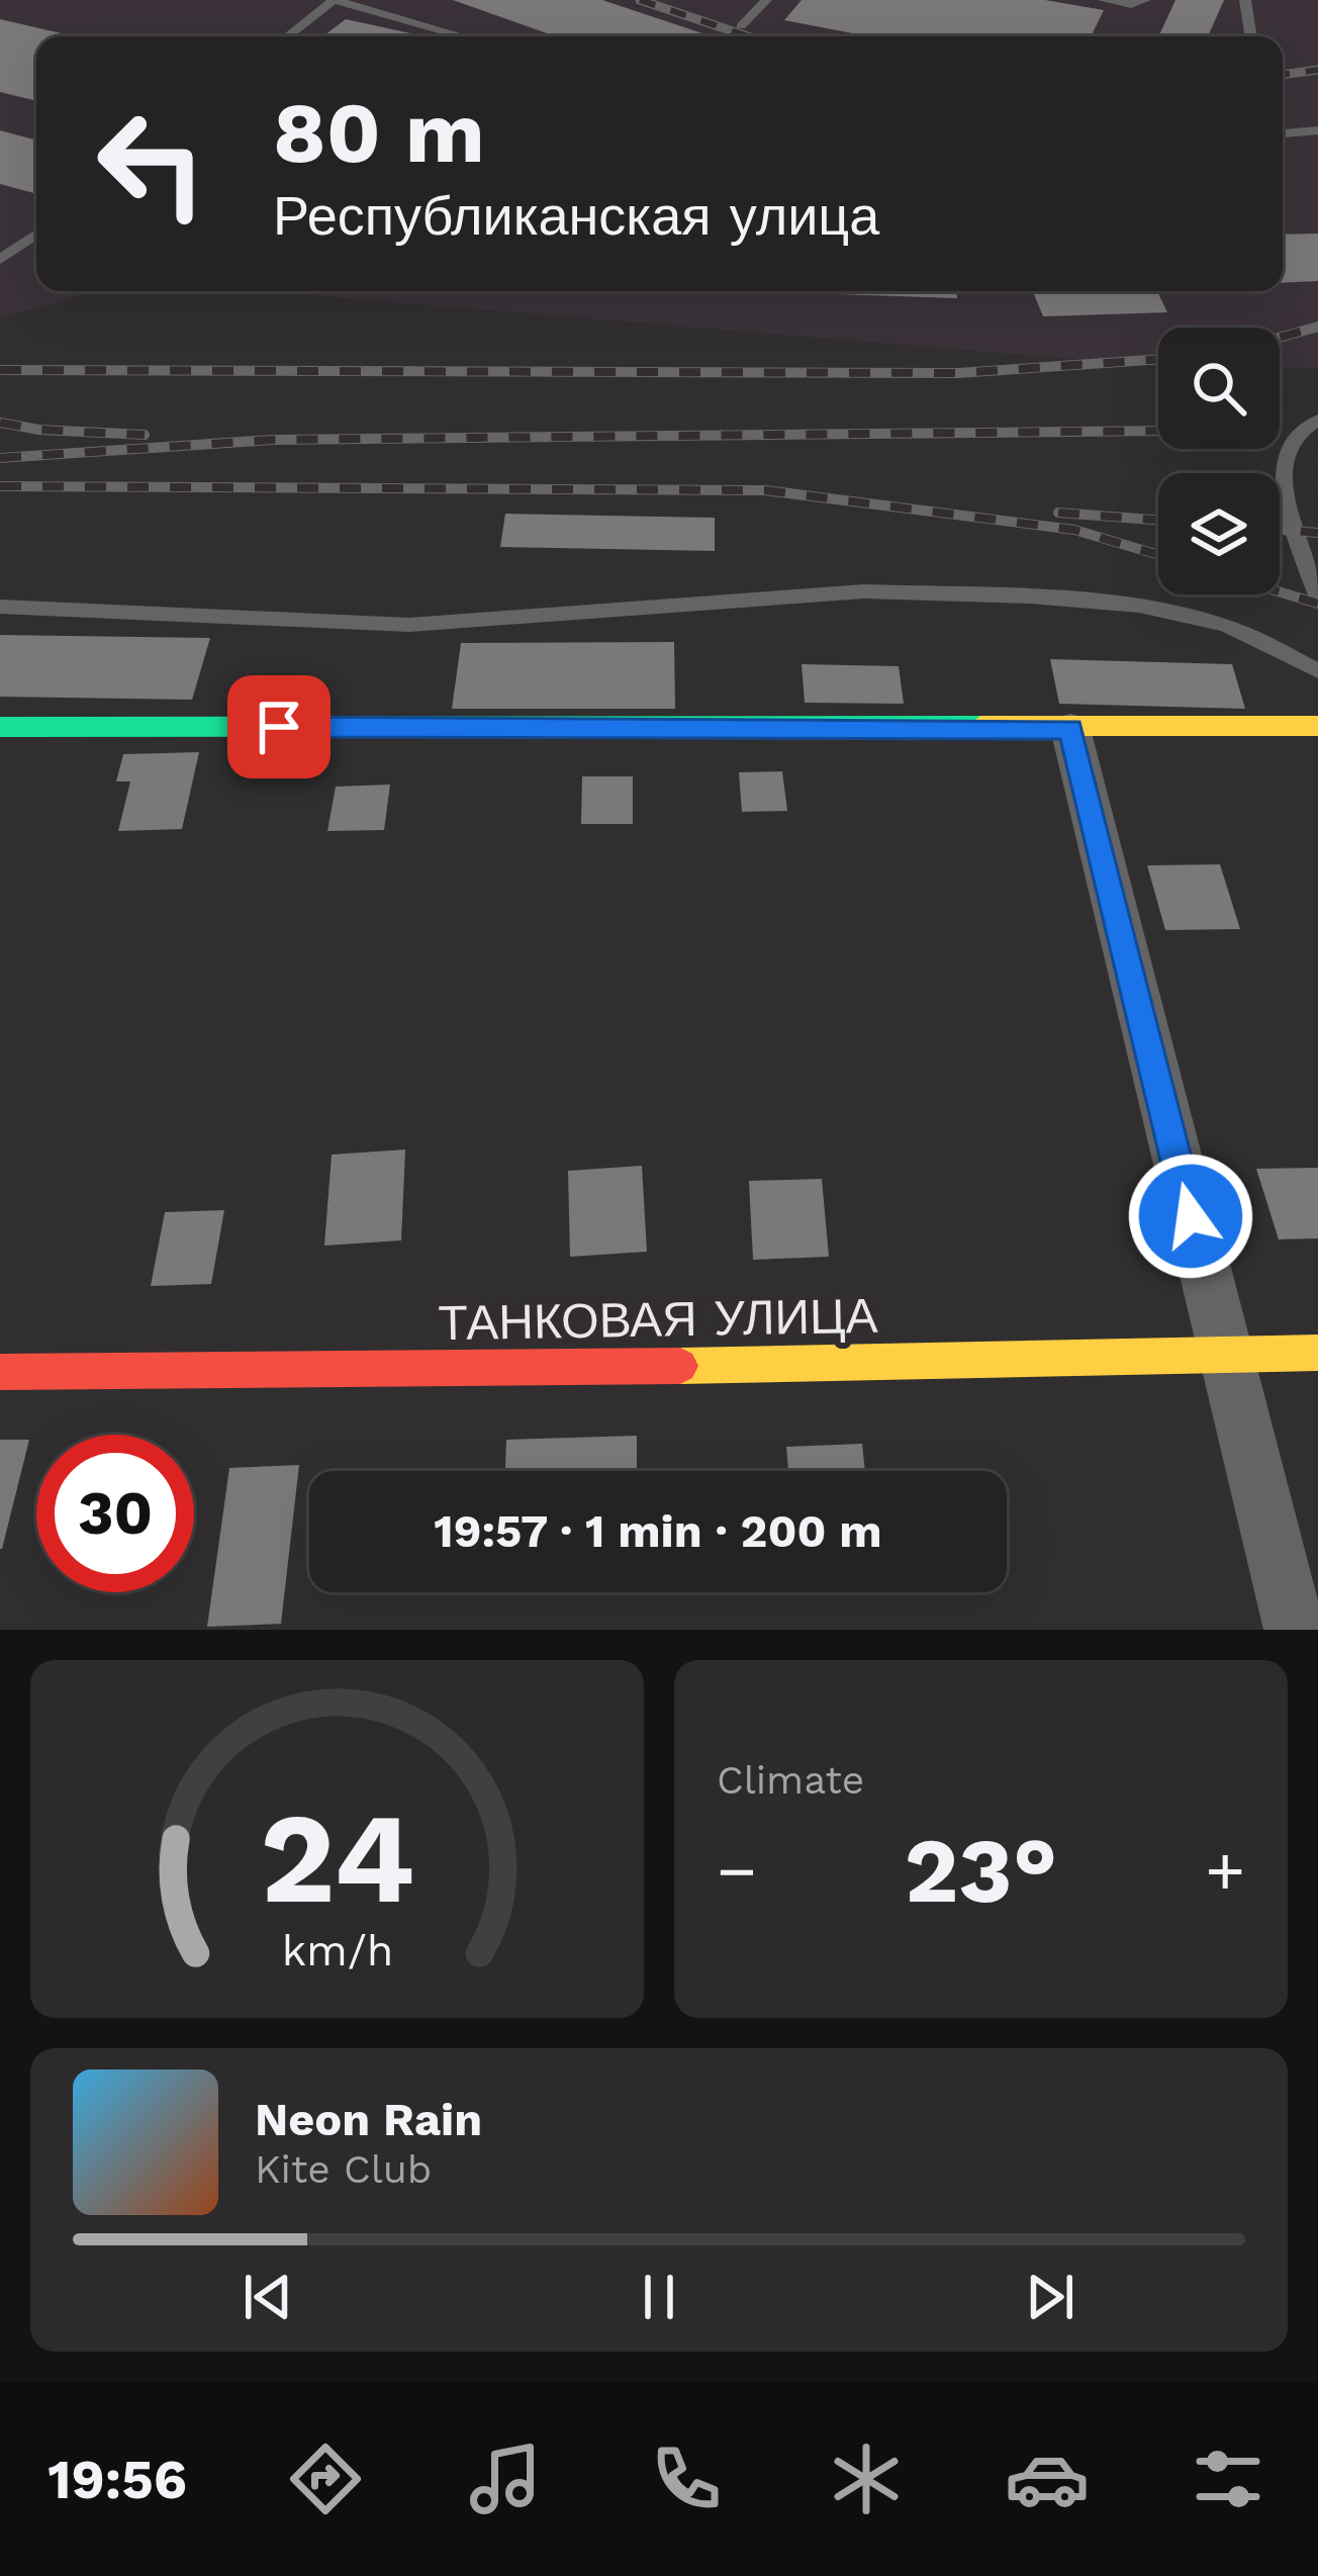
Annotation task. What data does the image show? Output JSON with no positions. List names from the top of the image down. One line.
{"streets":{"street":["ТАНКОВАЯ УЛИЦА"]},"page":{"turn":["80 m","Республиканская улица"],"limit":"30","trip":"19:57 · 1 min · 200 m","tile":"Climate","heat":["−","23°","+"],"song":["Neon Rain","Kite Club"],"tabs":"19:56","gauge":["24","km/h"]}}
